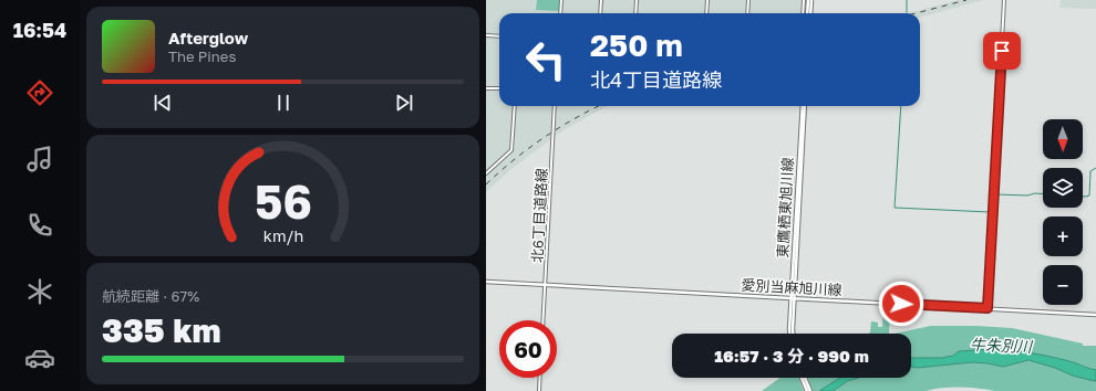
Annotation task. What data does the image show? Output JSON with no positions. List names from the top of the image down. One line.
{"streets":{"main road":["東鷹栖東旭川線","愛別当麻旭川線"],"street":["北6丁目道路線"]},"crossings":[["東鷹栖東旭川線","愛別当麻旭川線"],["北6丁目道路線","愛別当麻旭川線"]],"water":["牛朱別川"],"north":"bottom","page":{"tabs":"16:54","turn":["250 m","北4丁目道路線"],"song":["Afterglow","The Pines"],"map_buttons":["+","−"],"tile":["航続距離 · 67%","335 km"],"limit":"60","trip":"16:57 · 3 分 · 990 m","gauge":["56","km/h"]}}
